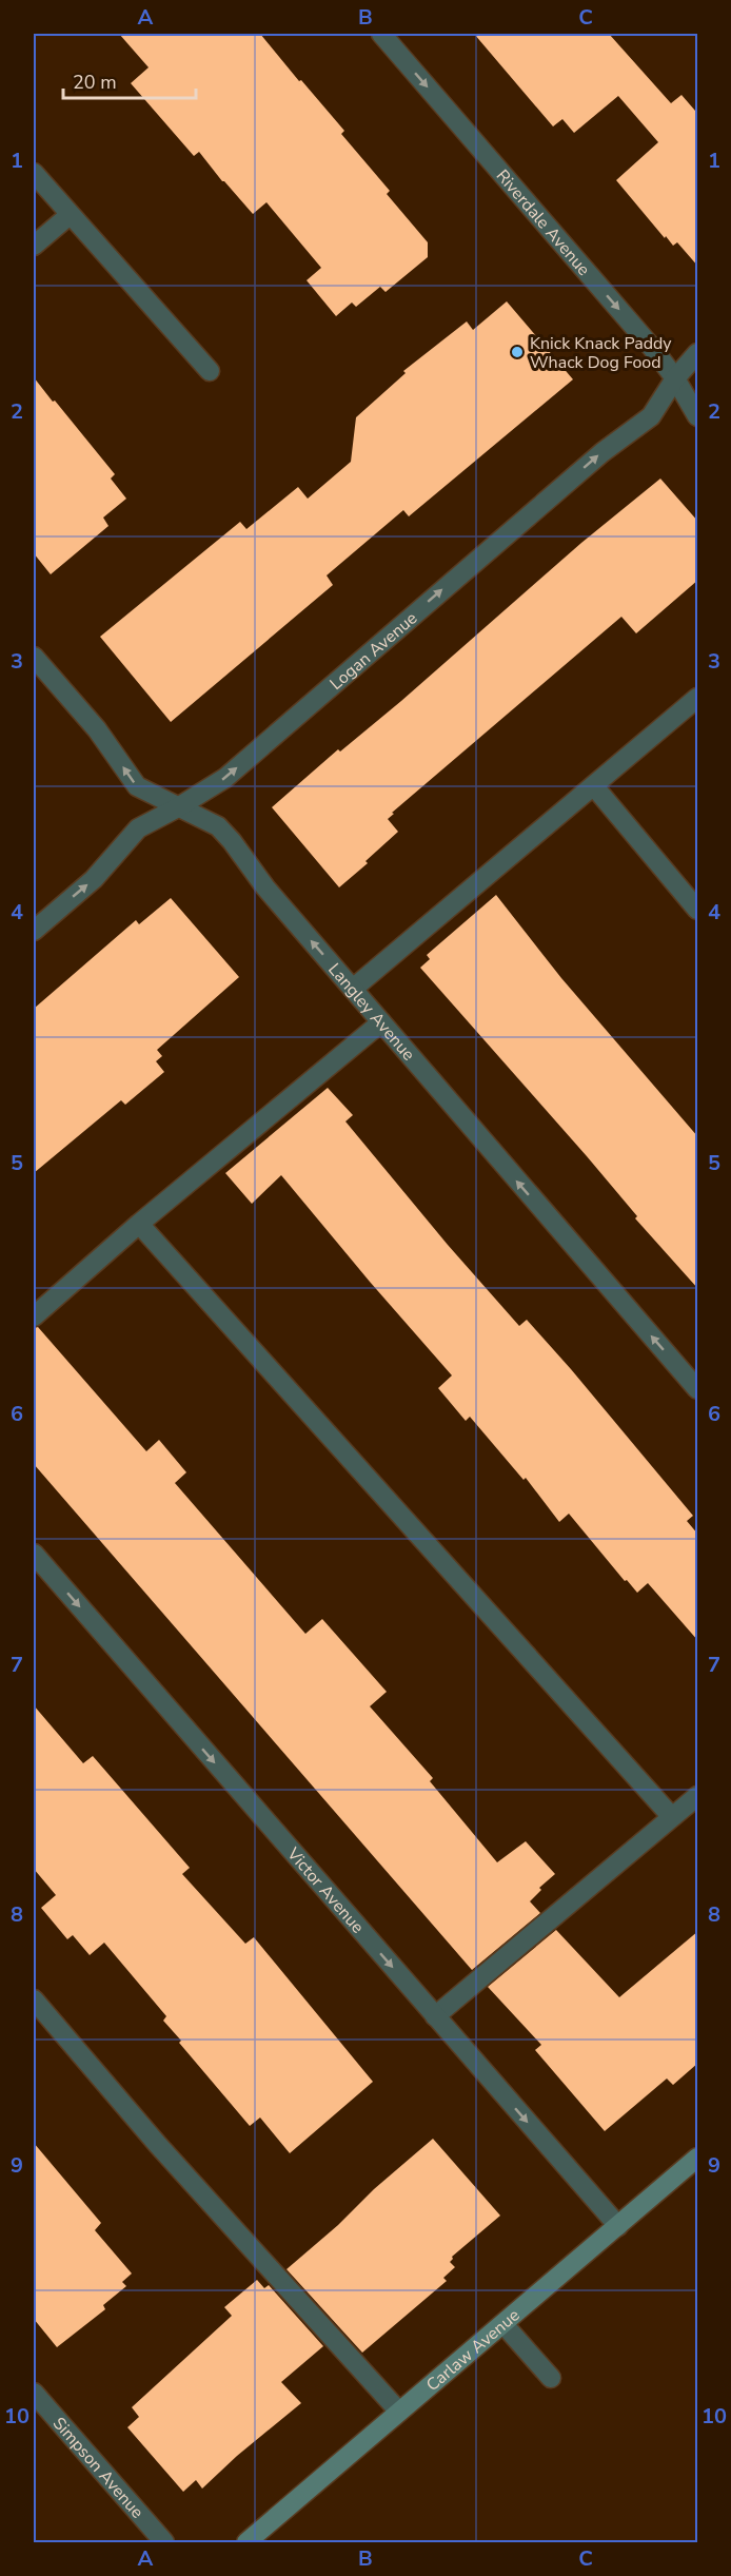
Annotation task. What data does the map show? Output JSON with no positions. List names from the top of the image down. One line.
{"streets":{"main road":["Carlaw Avenue"],"street":["Riverdale Avenue","Logan Avenue","Langley Avenue","Victor Avenue","Simpson Avenue"]},"crossings":[["Riverdale Avenue","Logan Avenue"],["Logan Avenue","Langley Avenue"],["Victor Avenue","Carlaw Avenue"]],"one_way":["Riverdale Avenue","Logan Avenue","Langley Avenue","Victor Avenue"],"places":["Knick Knack Paddy Whack Dog Food"],"scale_bar":"20 m","grid":{"columns":["A","B","C"],"rows":["1","2","3","4","5","6","7","8","9","10"]}}
